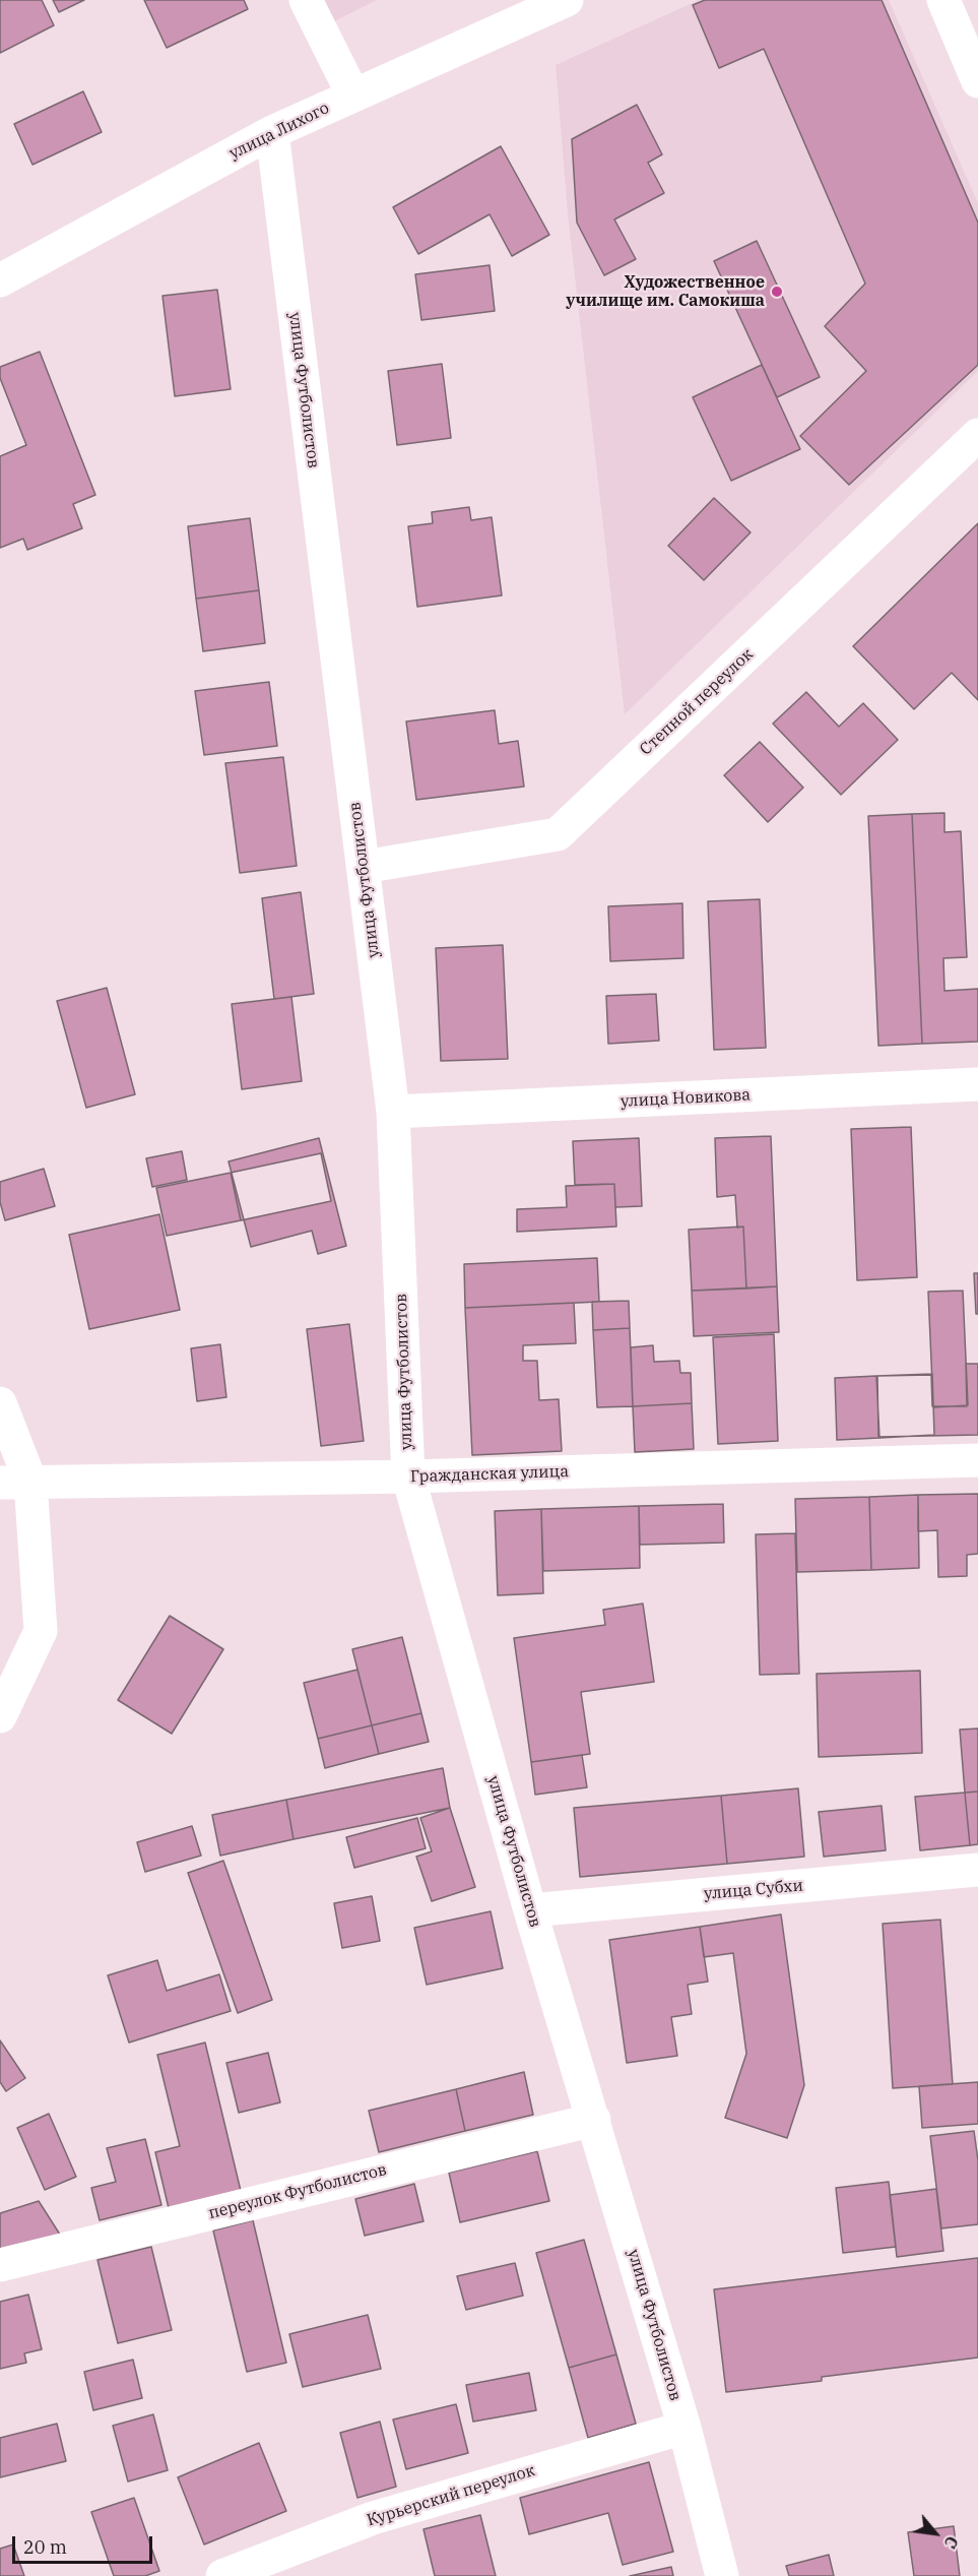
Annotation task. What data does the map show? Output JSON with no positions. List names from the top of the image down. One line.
{"streets":{"street":["улица Лихого","улица Футболистов","Степной переулок","улица Новикова","Гражданская улица","улица Субхи","переулок Футболистов","Курьерский переулок"]},"crossings":[["улица Лихого","улица Футболистов"],["улица Футболистов","Степной переулок"],["улица Футболистов","улица Новикова"],["улица Футболистов","Гражданская улица"],["улица Футболистов","улица Субхи"],["улица Футболистов","переулок Футболистов"],["улица Футболистов","Курьерский переулок"]],"places":["Художественное училище им. Самокиша"],"scale_bar":"20 m","north":"bottom right"}
